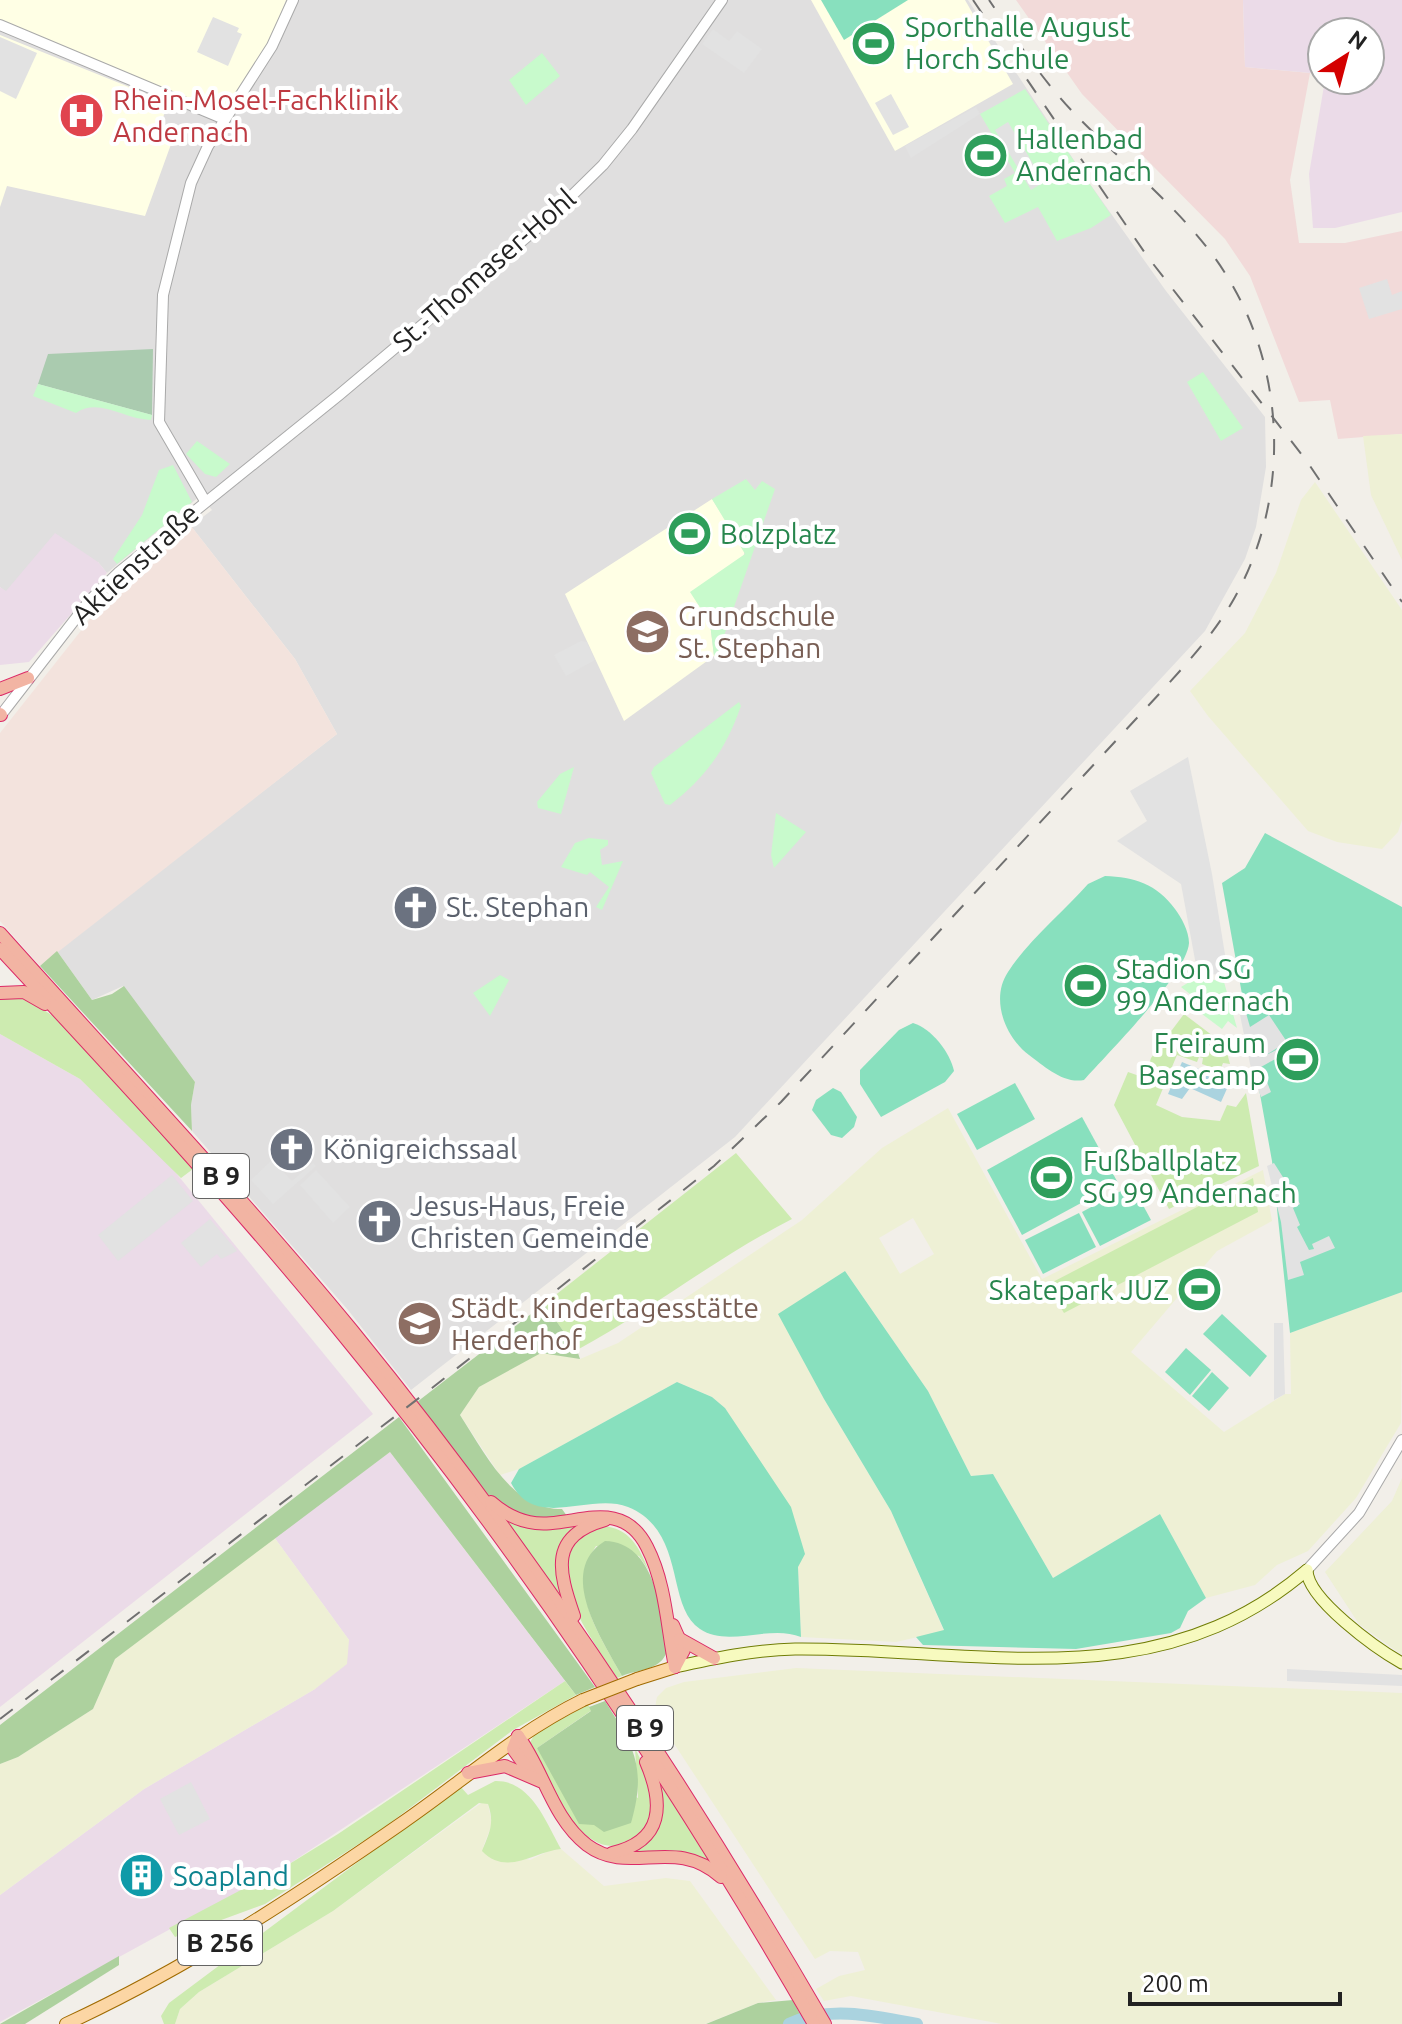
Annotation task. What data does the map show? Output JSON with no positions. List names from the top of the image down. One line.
{"streets":{"highway":["B 9"],"main road":["B 256"],"street":["St.-Thomaser-Hohl","Aktienstraße"]},"crossings":[["St.-Thomaser-Hohl","Aktienstraße"]],"places":{"sports":["Sporthalle August Horch Schule","Hallenbad Andernach","Bolzplatz","Stadion SG 99 Andernach","Freiraum Basecamp","Fußballplatz SG 99 Andernach","Skatepark JUZ"],"hospital":["Rhein-Mosel-Fachklinik Andernach"],"school or university":["Grundschule St. Stephan","Städt. Kindertagesstätte Herderhof"],"church":["St. Stephan","Königreichssaal","Jesus-Haus, Freie Christen Gemeinde"],"building":["Soapland"]},"scale_bar":"200 m","north":"top right"}
